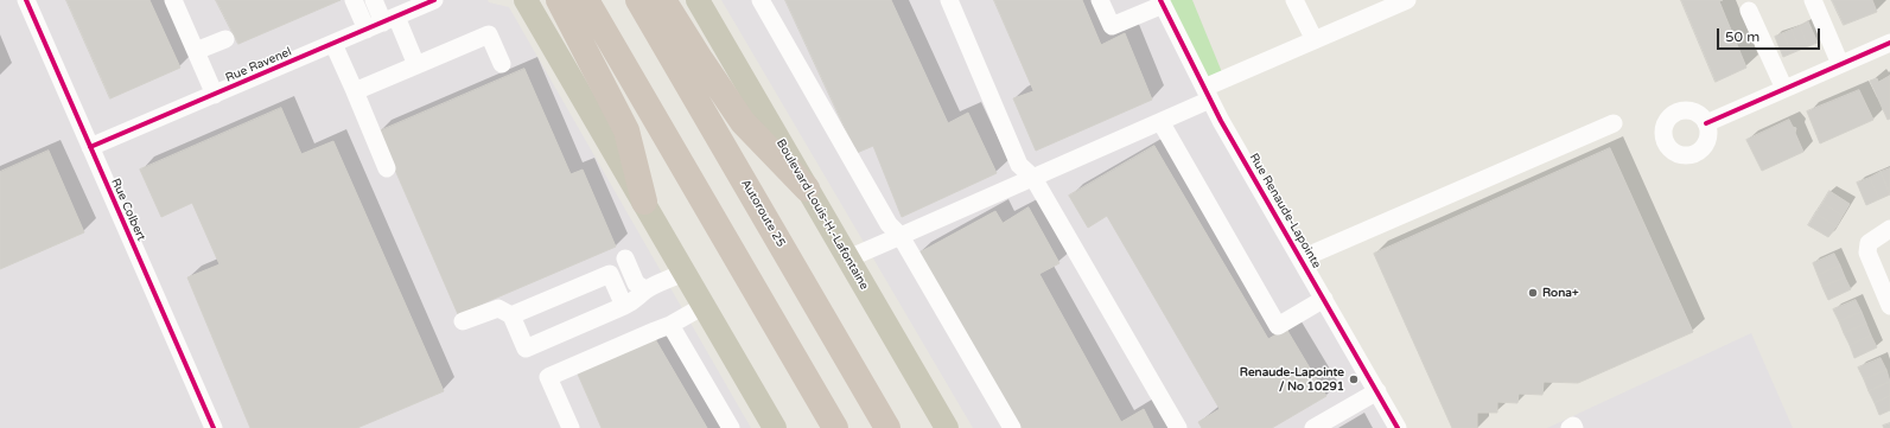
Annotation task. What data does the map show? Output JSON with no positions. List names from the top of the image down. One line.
{"streets":{"highway":["Autoroute 25"],"main road":["Boulevard Louis-H.-Lafontaine"],"street":["Rue Ravenel","Rue Colbert","Rue Renaude-Lapointe"]},"crossings":[["Rue Ravenel","Rue Colbert"]],"places":["Rona+","Renaude-Lapointe / No 10291"],"scale_bar":"50 m"}
